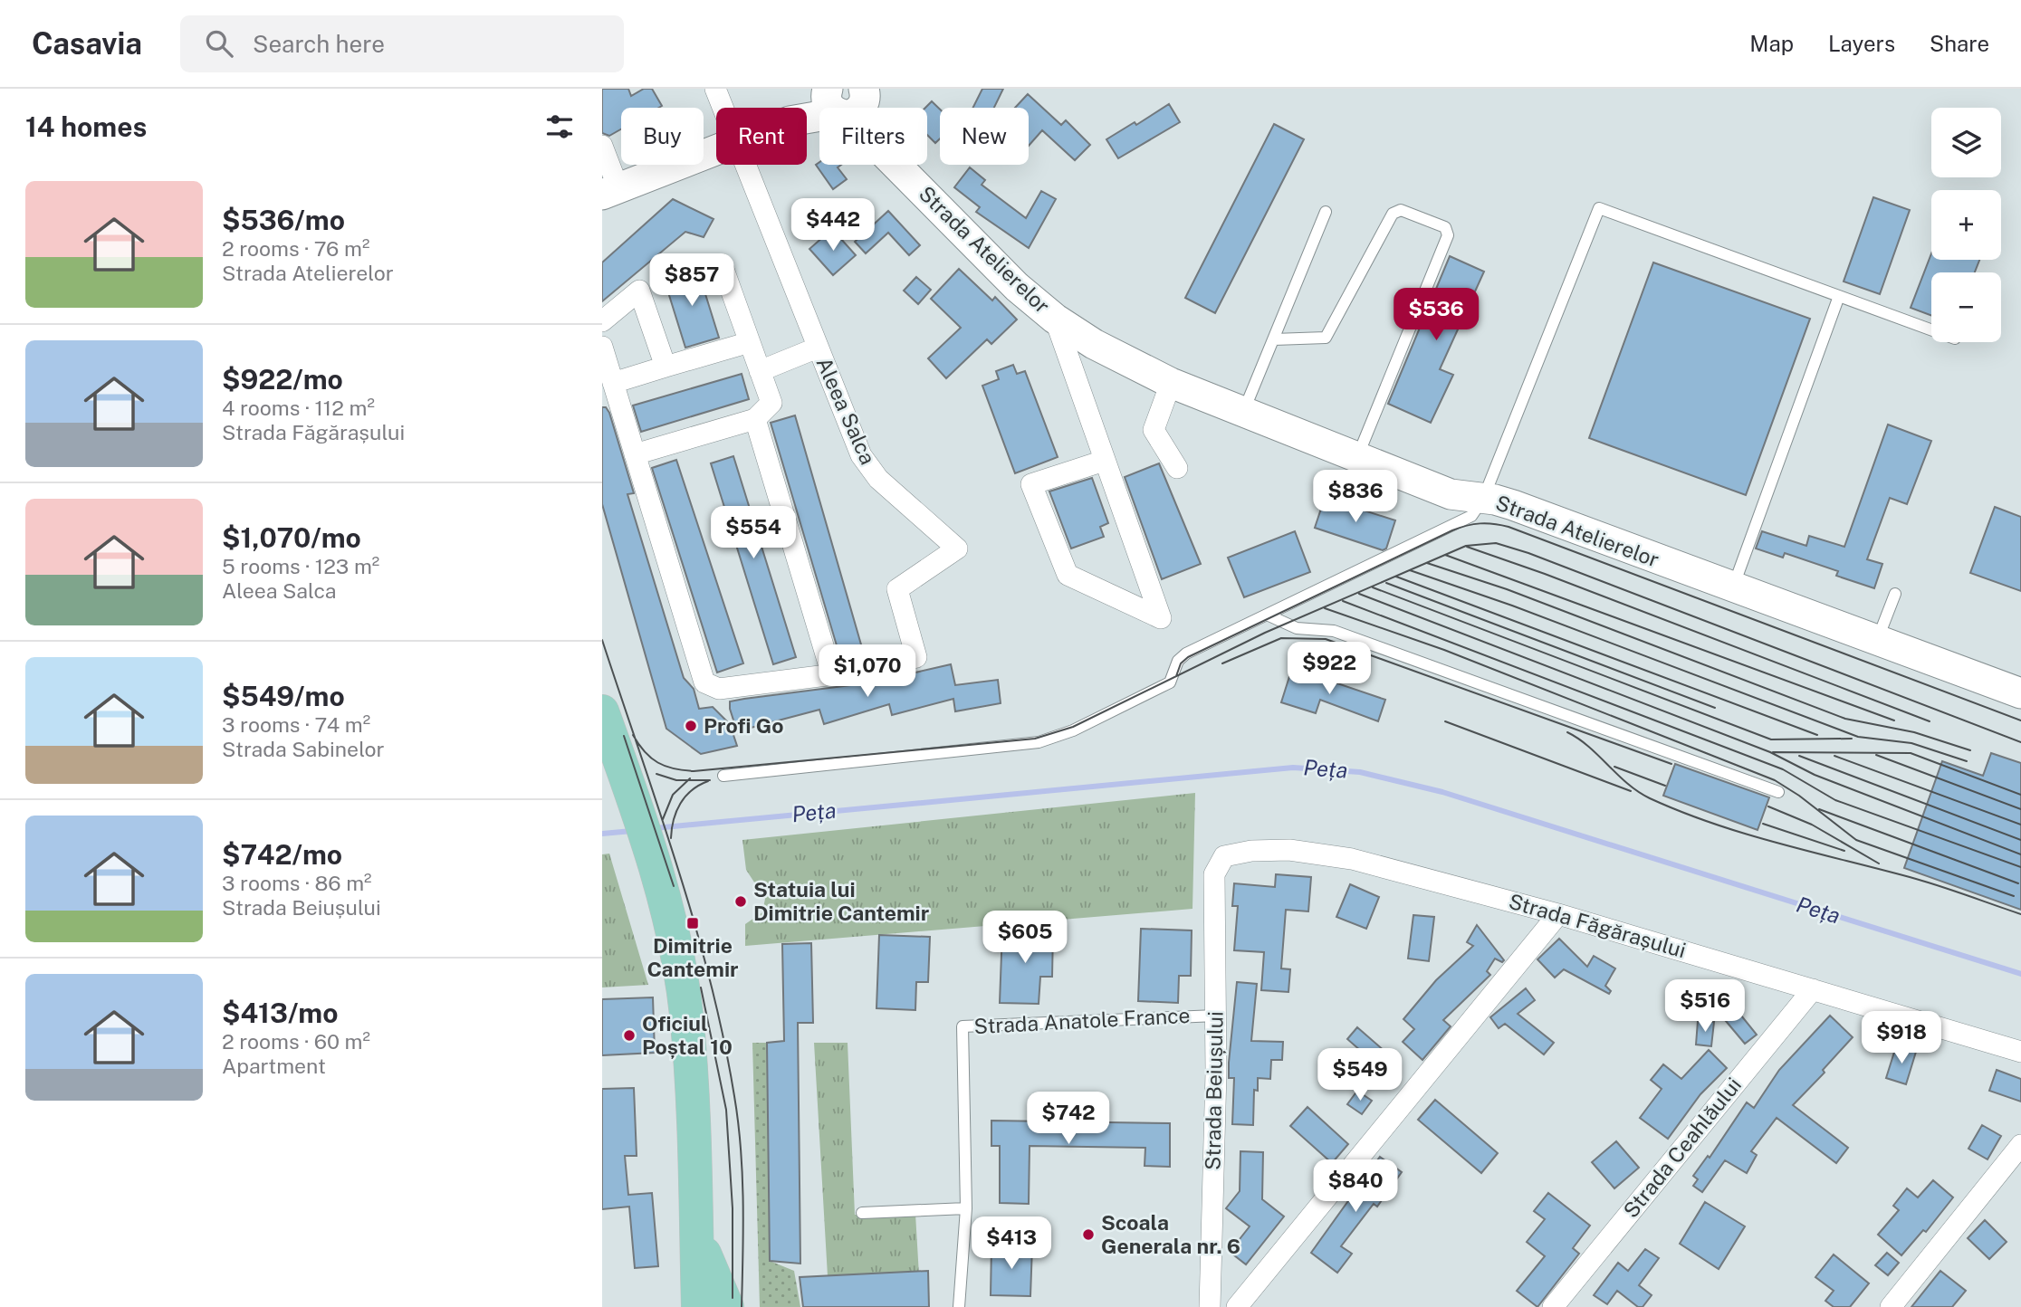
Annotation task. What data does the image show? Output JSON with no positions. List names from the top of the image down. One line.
{"streets":{"main road":["Strada Atelierelor"],"street":["Aleea Salca","Strada Făgărașului","Strada Beiușului","Strada Ceahlăului"],"lane":["Strada Anatole France"]},"crossings":[["Strada Făgărașului","Strada Beiușului"],["Strada Făgărașului","Strada Ceahlăului"],["Strada Anatole France","Strada Beiușului"]],"water":["Peța"],"places":{"other":["Profi Go","Statuia lui Dimitrie Cantemir","Oficiul Poștal 10","Scoala Generala nr. 6"],"transit":["Dimitrie Cantemir"]},"page":{"header":"Casavia","search":"Search here","nav":["Map","Layers","Share"],"heading":"14 homes","map_buttons":["+","−"],"chip":["Buy","Rent","Filters","New"],"list":[{"name":"$536/mo","note":"2 rooms · 76 m² · Strada Atelierelor"},{"name":"$922/mo","note":"4 rooms · 112 m² · Strada Făgărașului"},{"name":"$1,070/mo","note":"5 rooms · 123 m² · Aleea Salca"},{"name":"$549/mo","note":"3 rooms · 74 m² · Strada Sabinelor"},{"name":"$742/mo","note":"3 rooms · 86 m² · Strada Beiușului"},{"name":"$413/mo","note":"2 rooms · 60 m² · Apartment"}],"price":["$442","$857","$536","$836","$554","$922","$1,070","$605","$516","$918","$549","$742","$840","$413"]}}
